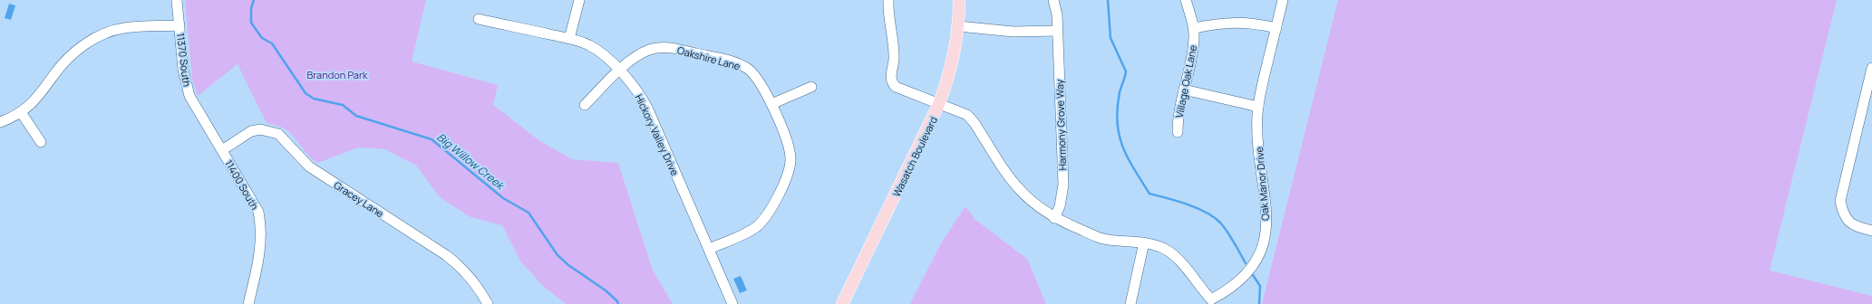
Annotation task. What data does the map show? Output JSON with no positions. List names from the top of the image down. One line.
{"streets":{"main road":["Wasatch Boulevard"],"street":["Oakshire Lane","11370 South","Village Oak Lane","Harmony Grove Way","Hickory Valley Drive","Oak Manor Drive","11400 South","Gracey Lane"]},"crossings":[["Oakshire Lane","Hickory Valley Drive"],["11370 South","11400 South"],["11370 South","Gracey Lane"],["Harmony Grove Way","Oak Manor Drive"],["Wasatch Boulevard","Oak Manor Drive"],["11400 South","Gracey Lane"]],"water":["Big Willow Creek"],"parks":["Brandon Park"]}
